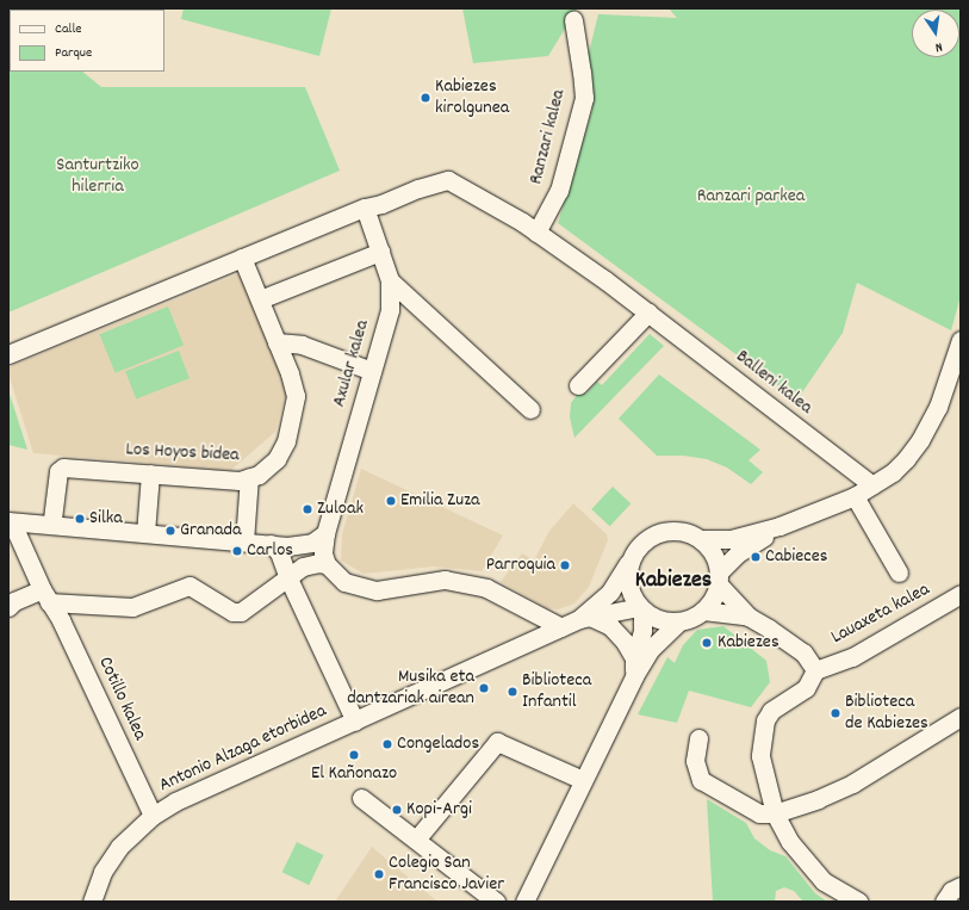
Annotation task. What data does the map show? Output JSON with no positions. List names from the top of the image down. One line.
{"streets":{"street":["Ranzari kalea","Axular kalea","Balleni kalea","Los Hoyos bidea","Lauaxeta kalea","Cotillo kalea","Antonio Alzaga etorbidea"]},"crossings":[["Cotillo kalea","Antonio Alzaga etorbidea"]],"districts":["Kabiezes"],"parks":["Santurtziko hilerria","Ranzari parkea"],"places":["Kabiezes kirolgunea","Emilia Zuza","Zuloak","Silka","Granada","Carlos","Cabieces","Parroquia","Kabiezes","Musika eta dantzariak airean","Biblioteca Infantil","Biblioteca de Kabiezes","Congelados","El Kañonazo","Kopi-Argi","Colegio San Francisco Javier"],"legend":["Calle","Parque"],"north":"bottom"}
